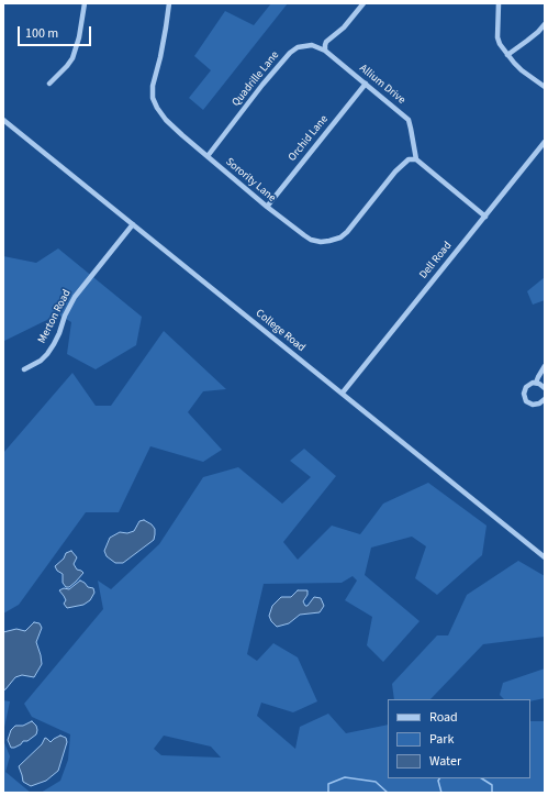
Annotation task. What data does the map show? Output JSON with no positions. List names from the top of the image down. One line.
{"streets":{"street":["Quadrille Lane","Allium Drive","Orchid Lane","Sorority Lane","Dell Road","Merton Road","College Road"]},"crossings":[["Quadrille Lane","Allium Drive"],["Quadrille Lane","Sorority Lane"],["Allium Drive","Orchid Lane"],["Allium Drive","Sorority Lane"],["Orchid Lane","Sorority Lane"],["Dell Road","College Road"],["Merton Road","College Road"]],"legend":["Road","Park","Water"],"scale_bar":"100 m"}
